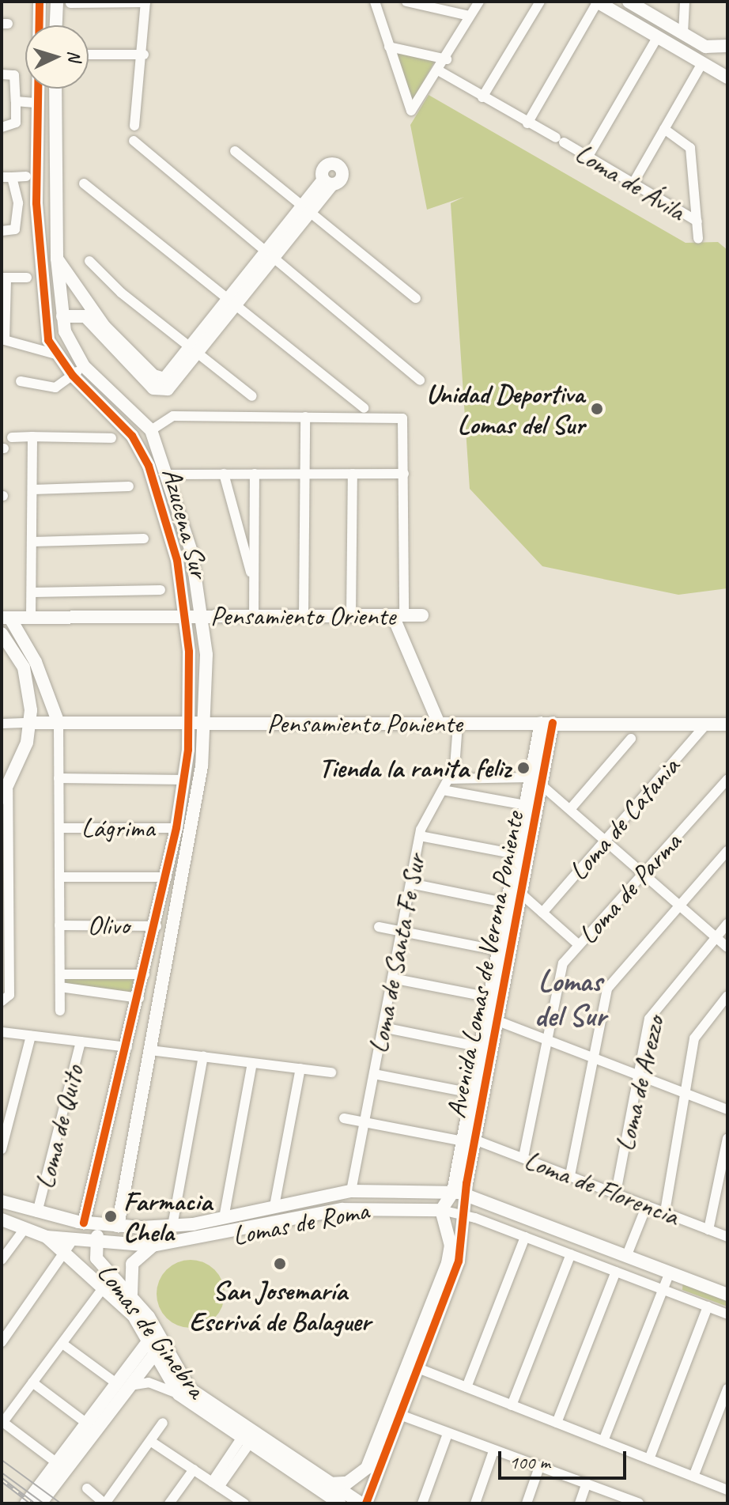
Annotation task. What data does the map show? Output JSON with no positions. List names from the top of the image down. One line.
{"streets":{"street":["Loma de Ávila","Azucena Sur","Pensamiento Oriente","Pensamiento Poniente","Loma de Catania","Lágrima","Loma de Parma","Olivo","Loma de Santa Fe Sur","Avenida Lomas de Verona Poniente","Loma de Arezzo","Loma de Quito","Loma de Florencia","Lomas de Roma","Lomas de Ginebra"]},"crossings":[["Azucena Sur","Pensamiento Oriente"],["Azucena Sur","Pensamiento Poniente"],["Azucena Sur","Lágrima"],["Azucena Sur","Olivo"],["Azucena Sur","Lomas de Roma"],["Pensamiento Poniente","Loma de Catania"],["Pensamiento Poniente","Loma de Santa Fe Sur"],["Pensamiento Poniente","Avenida Lomas de Verona Poniente"],["Loma de Parma","Loma de Florencia"],["Loma de Santa Fe Sur","Loma de Florencia"],["Loma de Santa Fe Sur","Lomas de Roma"],["Avenida Lomas de Verona Poniente","Loma de Florencia"],["Avenida Lomas de Verona Poniente","Lomas de Roma"],["Avenida Lomas de Verona Poniente","Lomas de Ginebra"],["Loma de Arezzo","Loma de Florencia"],["Loma de Quito","Lomas de Roma"],["Lomas de Roma","Lomas de Ginebra"]],"districts":["Lomas del Sur"],"places":["Unidad Deportiva Lomas del Sur","Tienda la ranita feliz","Farmacia Chela","San Josemaría Escrivá de Balaguer"],"scale_bar":"100 m","north":"right"}
